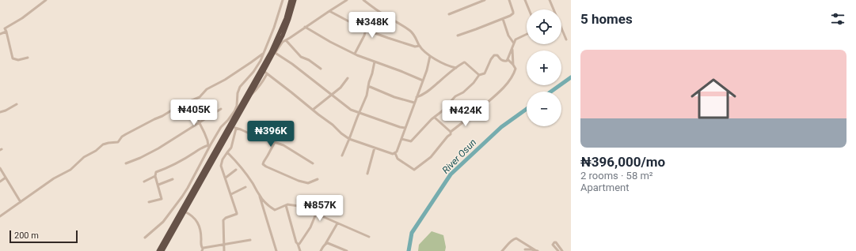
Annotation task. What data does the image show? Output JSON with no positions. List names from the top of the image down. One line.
{"water":["River Osun"],"scale_bar":"200 m","page":{"heading":"5 homes","map_buttons":["+","−"],"price":["₦348K","₦405K","₦424K","₦396K","₦857K"],"list":[{"name":"₦396,000/mo","note":"2 rooms · 58 m² · Apartment"}],"scale":"200 m"}}
